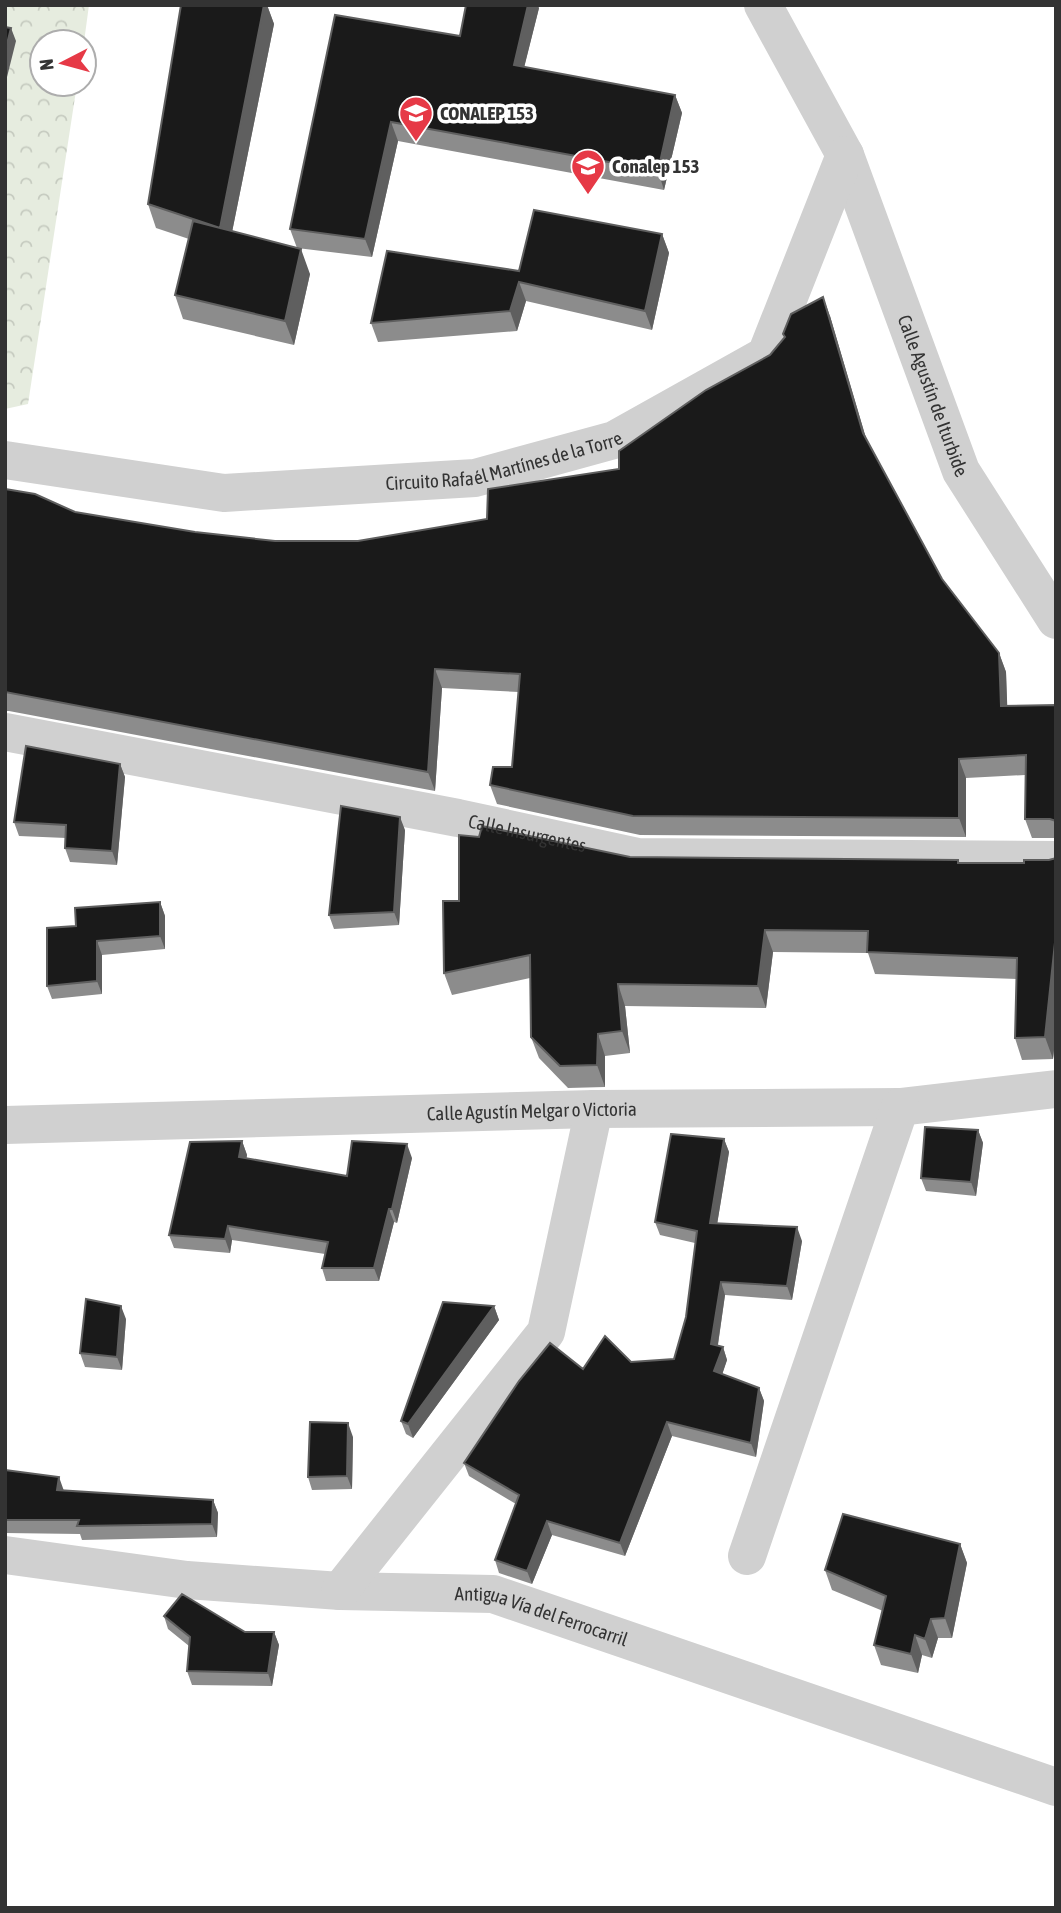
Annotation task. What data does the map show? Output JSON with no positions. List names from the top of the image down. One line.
{"streets":{"street":["Calle Agustín de Iturbide","Circuito Rafaél Martínes de la Torre","Calle Insurgentes","Calle Agustín Melgar o Victoria","Antigua Vía del Ferrocarril"]},"crossings":[["Calle Agustín de Iturbide","Circuito Rafaél Martínes de la Torre"]],"places":{"school or university":["CONALEP 153","Conalep 153"]},"north":"left"}
